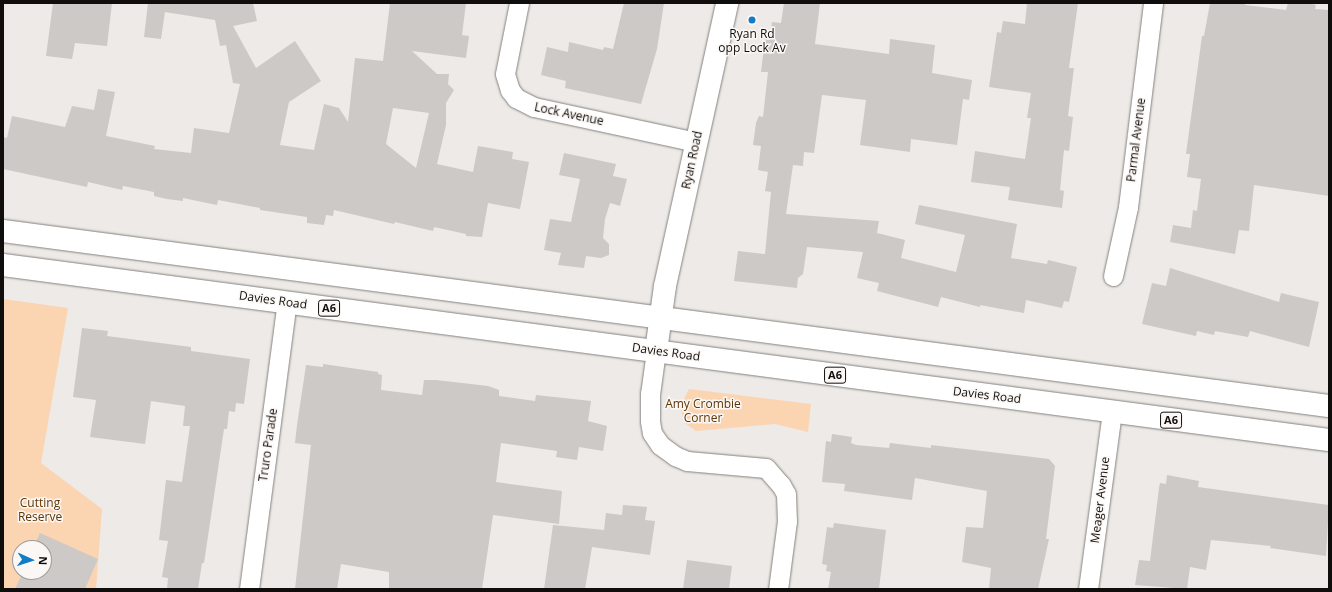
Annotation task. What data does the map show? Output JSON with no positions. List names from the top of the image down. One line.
{"streets":{"main road":["Ryan Road","Davies Road","A6"],"street":["Lock Avenue","Parmal Avenue","Truro Parade","Meager Avenue"]},"crossings":[["Lock Avenue","Ryan Road"],["Ryan Road","Davies Road"],["Davies Road","Truro Parade"],["Davies Road","Meager Avenue"]],"parks":["Amy Crombie Corner","Cutting Reserve"],"places":["Ryan Rd opp Lock Av"],"north":"right"}
